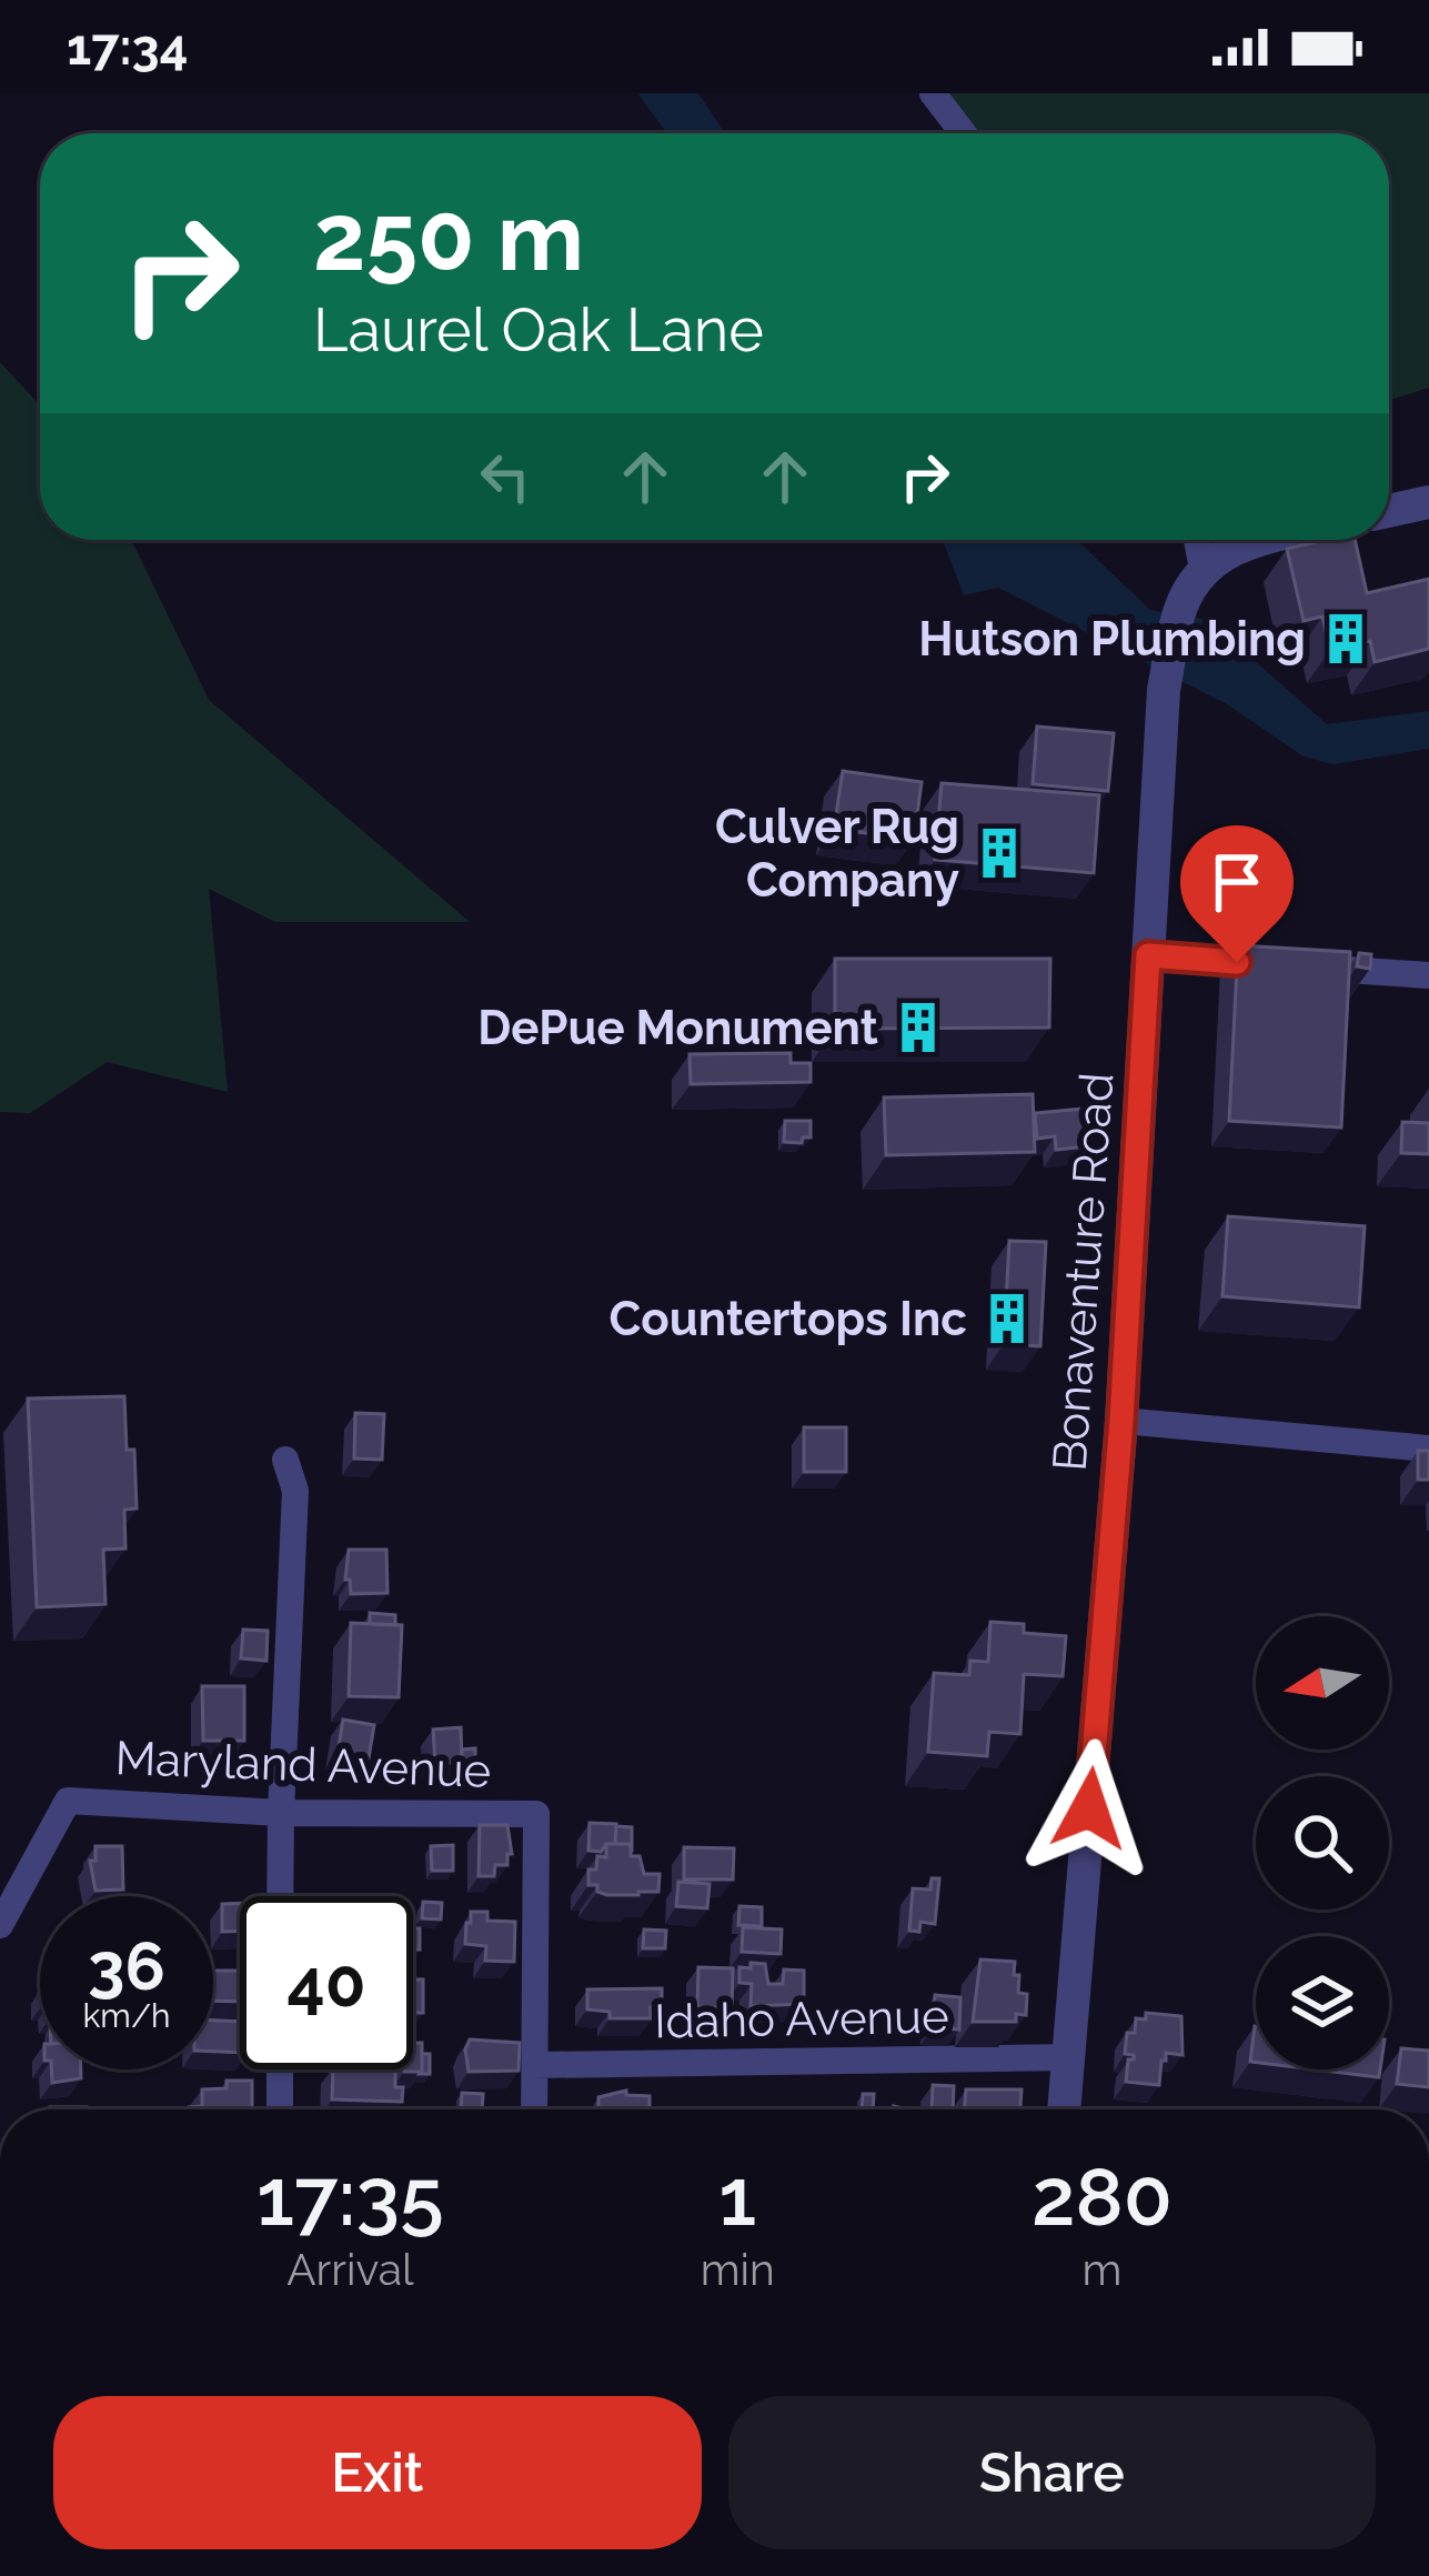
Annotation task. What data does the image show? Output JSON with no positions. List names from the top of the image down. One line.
{"streets":{"street":["Bonaventure Road","Maryland Avenue","Idaho Avenue"]},"crossings":[["Bonaventure Road","Idaho Avenue"],["Maryland Avenue","Idaho Avenue"]],"places":{"building":["Hutson Plumbing","Culver Rug Company","DePue Monument","Countertops Inc"]},"north":"left","page":{"status":"17:34","turn":["250 m","Laurel Oak Lane"],"speed":"36 km/h","limit":"40","eta":["17:35","Arrival","1","min","280","m"],"buttons":["Exit","Share"]}}
